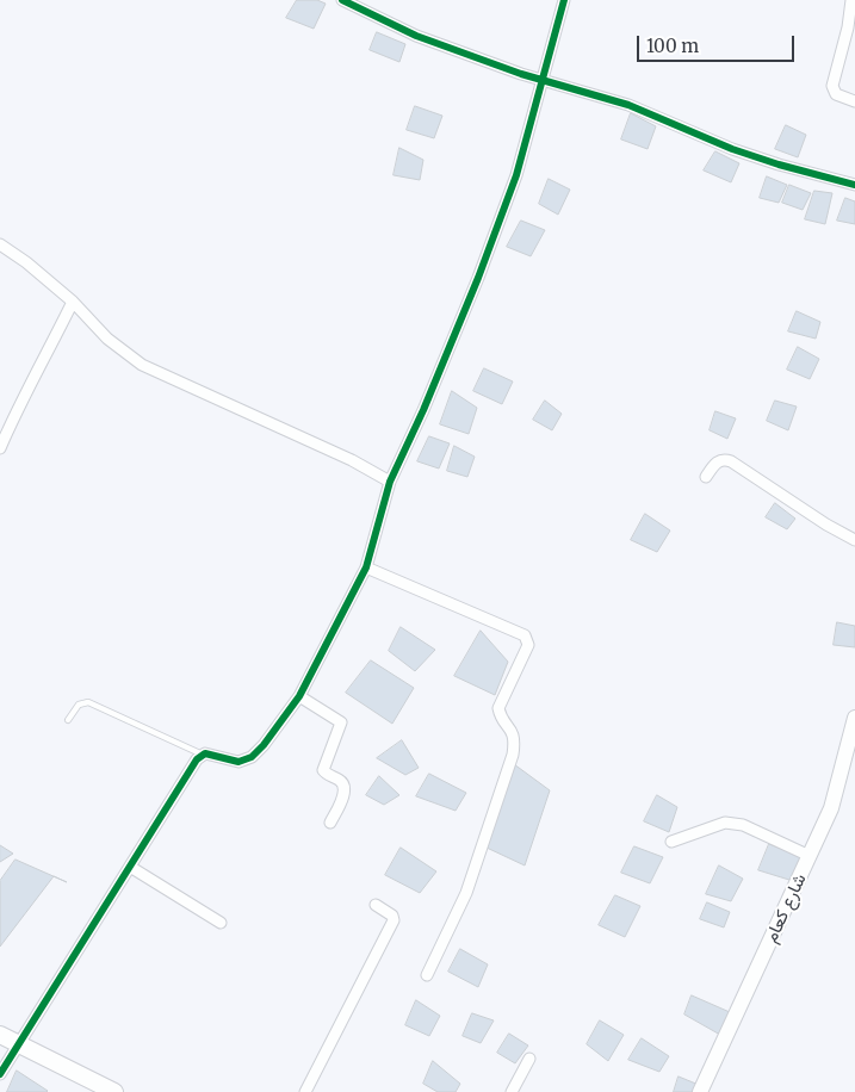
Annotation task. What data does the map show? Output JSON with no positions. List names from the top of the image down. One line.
{"streets":{"street":["شارع كعام"]},"scale_bar":"100 m"}
